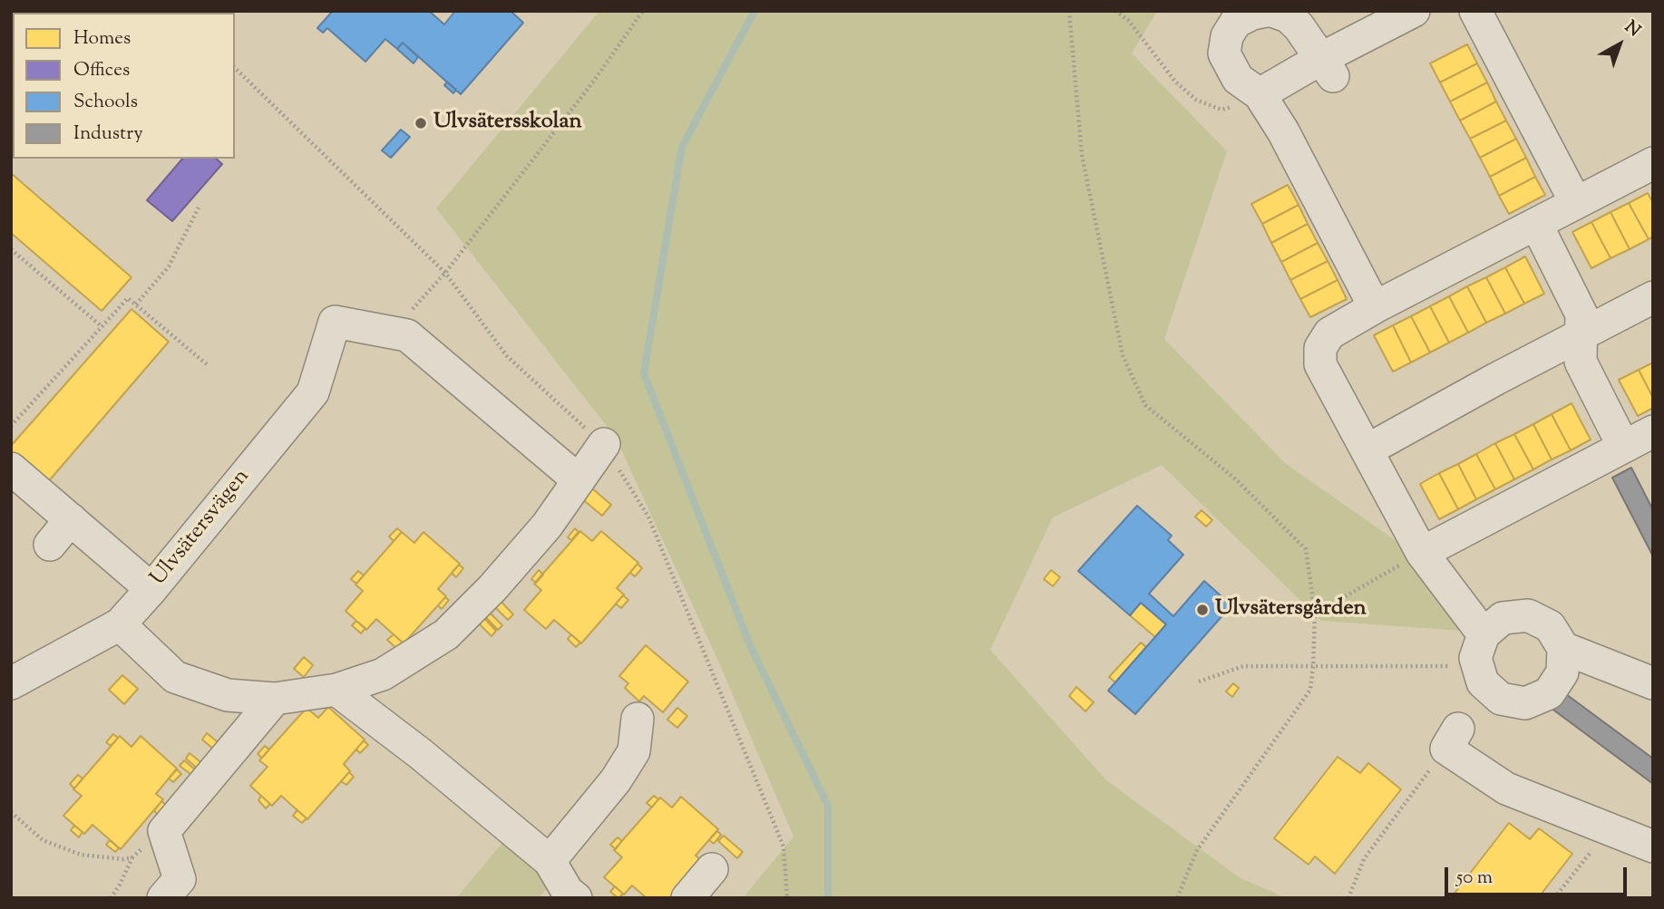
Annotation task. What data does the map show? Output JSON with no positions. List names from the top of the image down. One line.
{"streets":{"street":["Ulvsätersvägen"]},"places":["Ulvsätersskolan","Ulvsätersgården"],"legend":["Homes","Offices","Schools","Industry"],"scale_bar":"50 m","north":"top right"}
